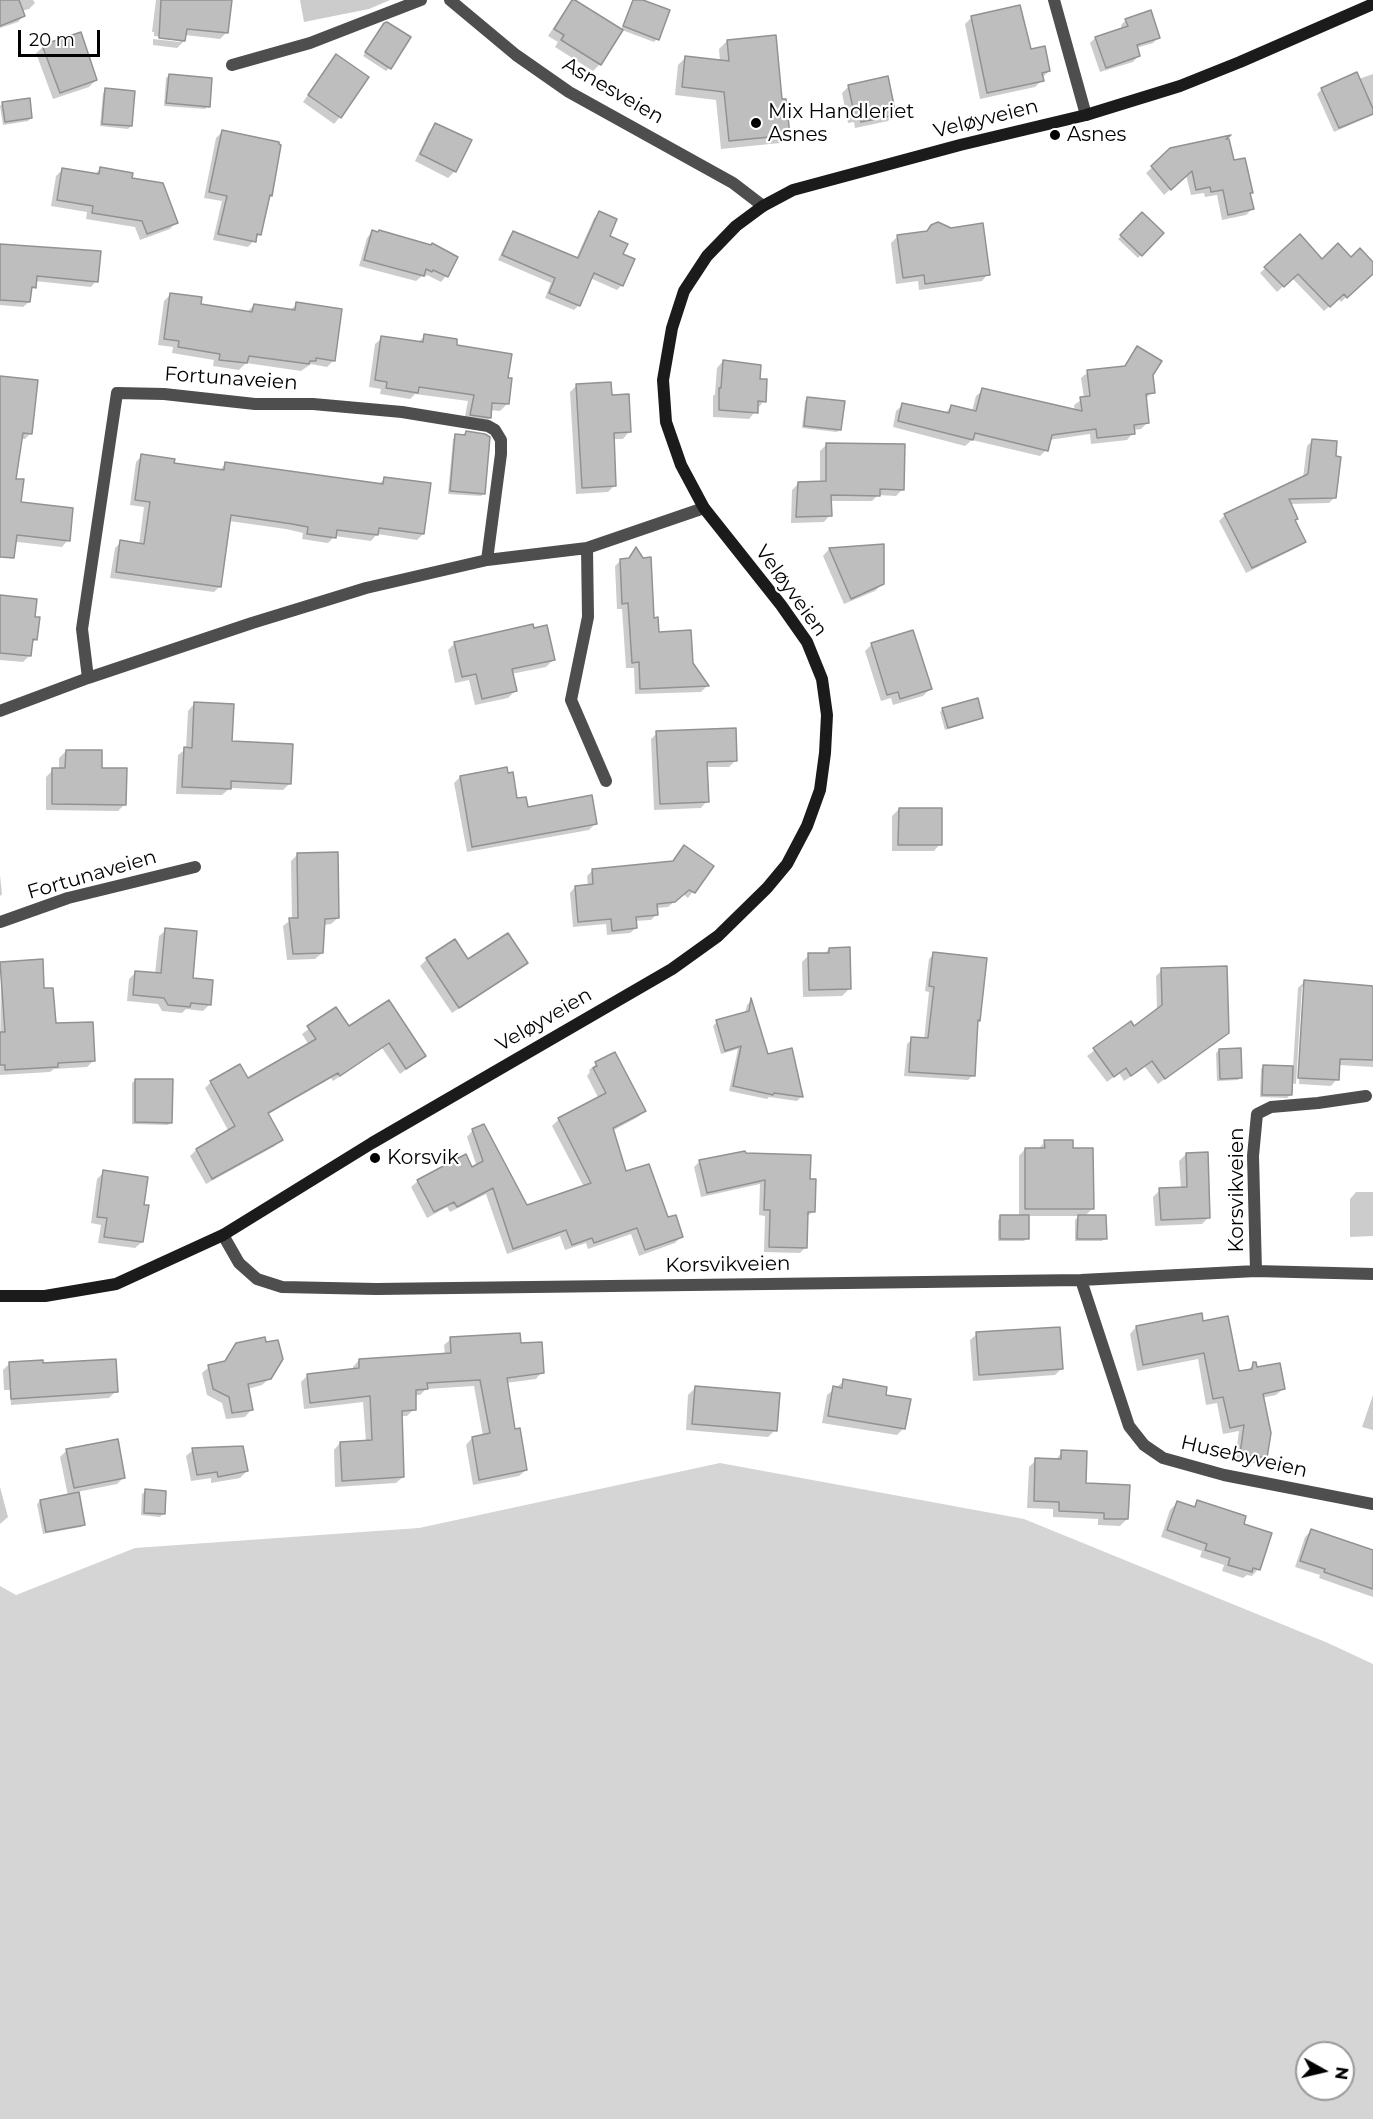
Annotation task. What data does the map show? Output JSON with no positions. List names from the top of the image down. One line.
{"streets":{"main road":["Veløyveien"],"street":["Asnesveien","Fortunaveien","Korsvikveien","Husebyveien"]},"crossings":[["Asnesveien","Veløyveien"],["Veløyveien","Korsvikveien"],["Korsvikveien","Husebyveien"]],"places":["Mix Handleriet Asnes","Asnes","Korsvik"],"scale_bar":"20 m","north":"right"}
